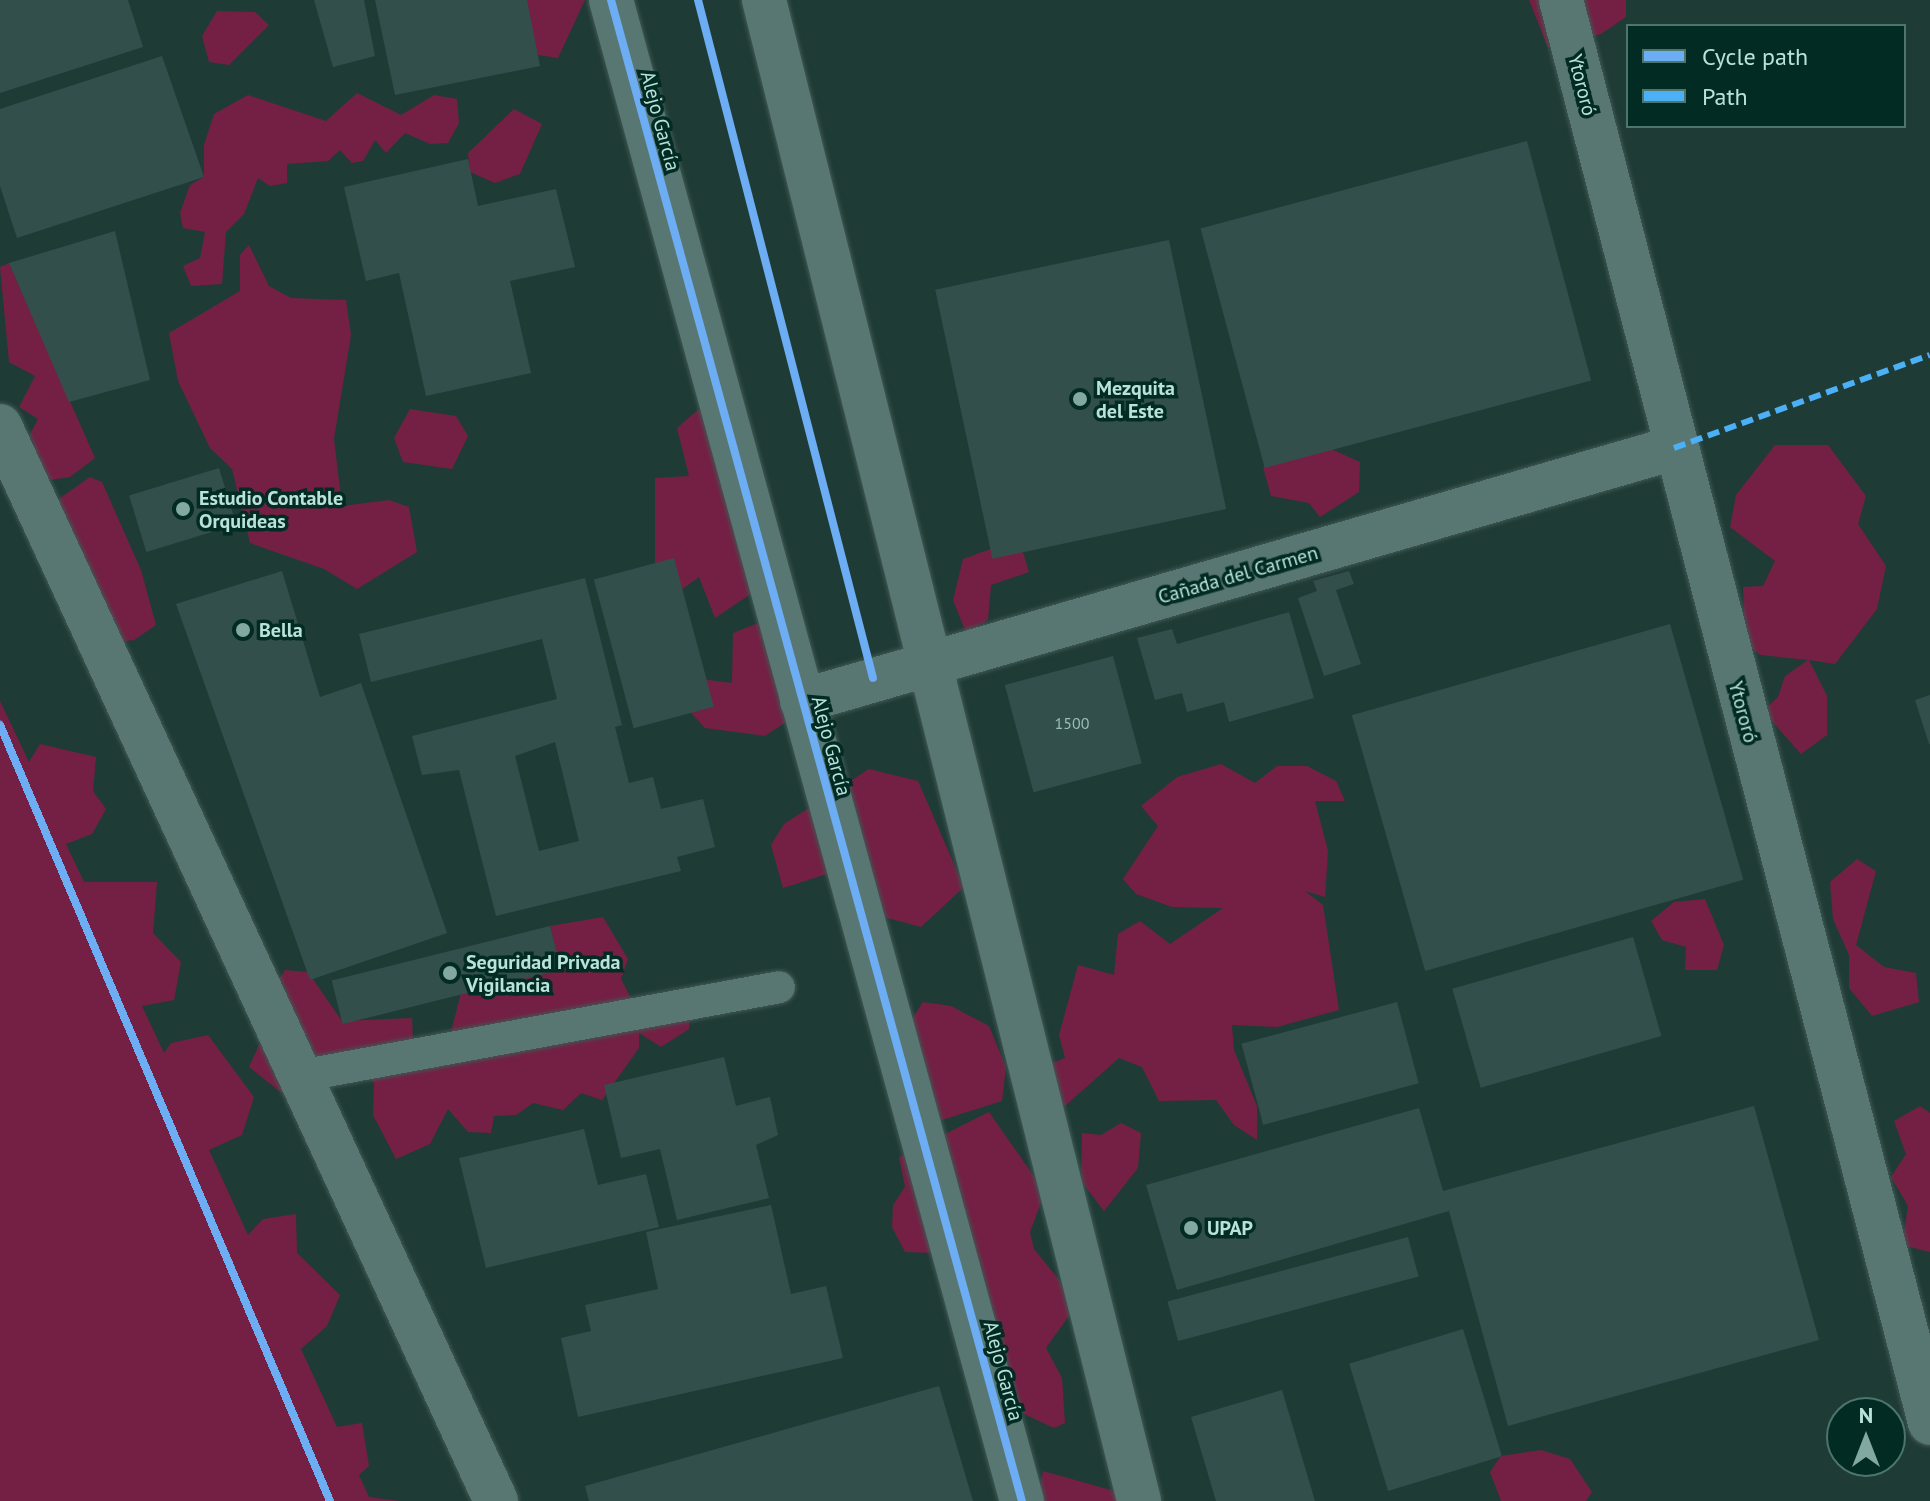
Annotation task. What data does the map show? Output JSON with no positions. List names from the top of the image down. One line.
{"streets":{"street":["Ytororó","Alejo García","Cañada del Carmen"]},"crossings":[["Ytororó","Cañada del Carmen"],["Alejo García","Cañada del Carmen"]],"places":["Mezquita del Este","Estudio Contable Orquideas","Bella","Seguridad Privada Vigilancia","UPAP"],"house_numbers":["1500"],"legend":["Cycle path","Path"],"north":"top"}
